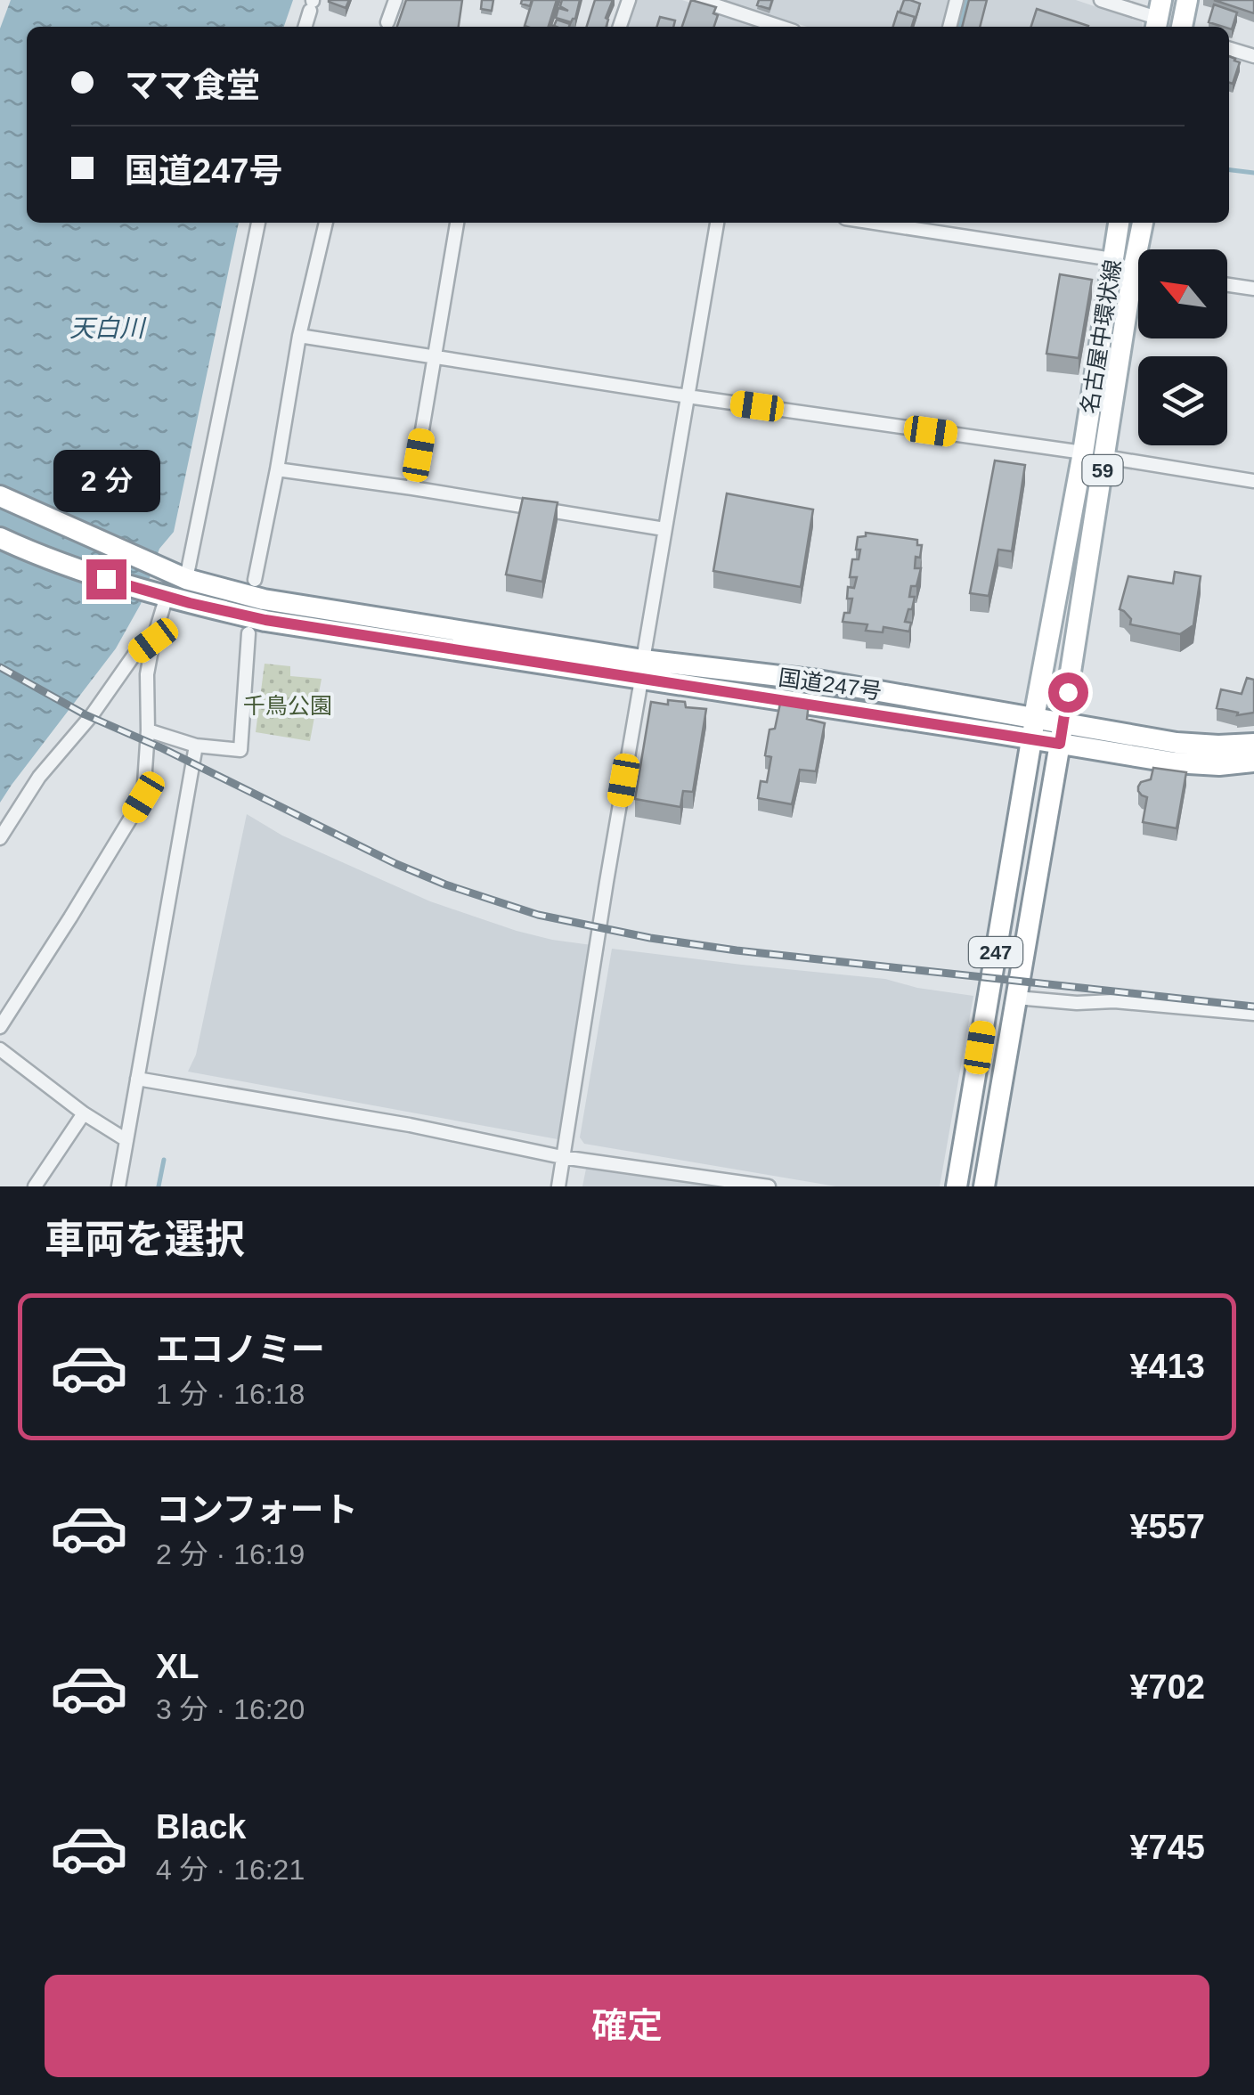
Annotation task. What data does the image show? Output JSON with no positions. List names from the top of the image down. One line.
{"streets":{"main road":["名古屋中環状線","59","国道247号","247"]},"crossings":[["名古屋中環状線","国道247号"],["名古屋中環状線","247"],["国道247号","247"]],"water":["天白川"],"parks":["千鳥公園"],"north":"top left","page":{"banner":["ママ食堂","国道247号"],"bubble":"2 分","heading":"車両を選択","list":[{"name":"エコノミー","note":"1 分 · 16:18","value":"¥413"},{"name":"コンフォート","note":"2 分 · 16:19","value":"¥557"},{"name":"XL","note":"3 分 · 16:20","value":"¥702"},{"name":"Black","note":"4 分 · 16:21","value":"¥745"}],"buttons":"確定"}}
